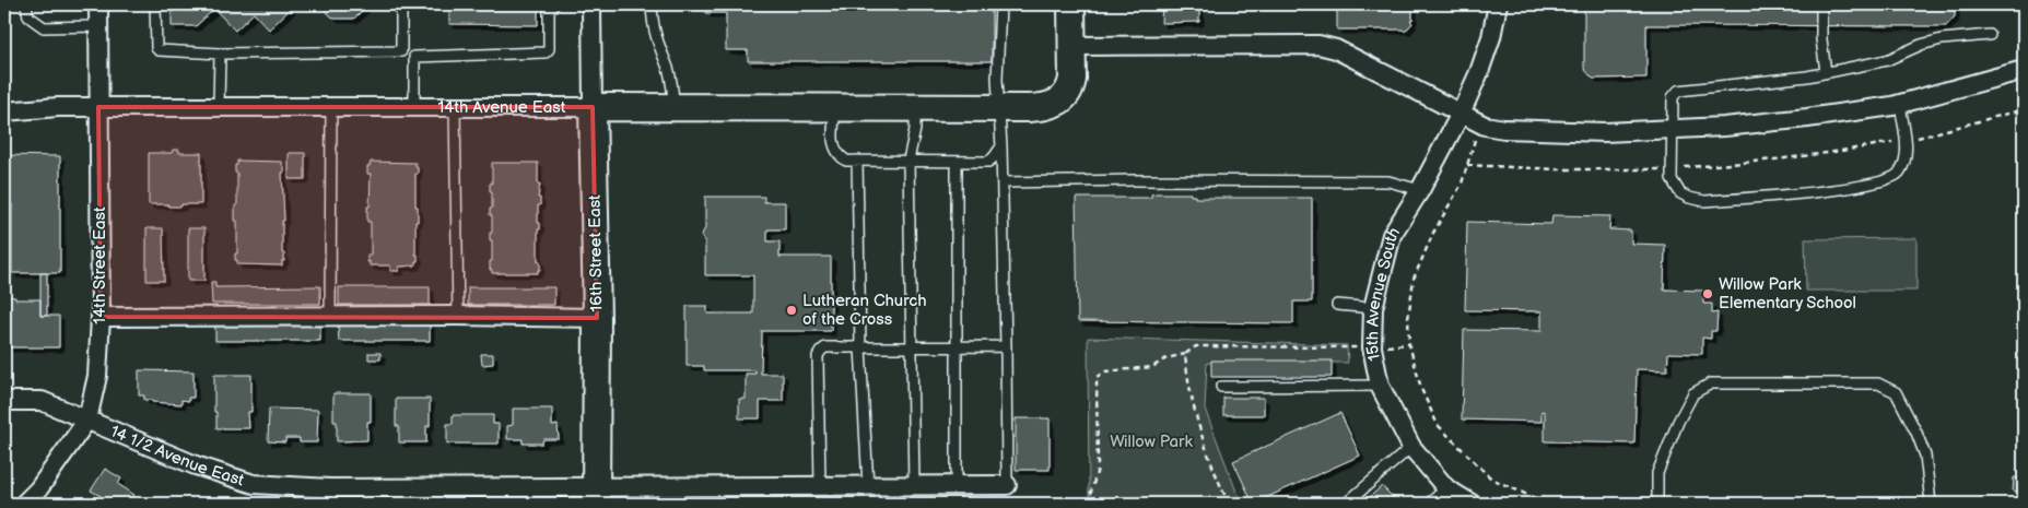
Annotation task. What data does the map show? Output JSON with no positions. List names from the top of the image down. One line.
{"streets":{"street":["14th Avenue East","16th Street East","14th Street East","15th Avenue South","14 1/2 Avenue East"]},"crossings":[["14th Avenue East","16th Street East"],["14th Avenue East","14th Street East"],["16th Street East","14 1/2 Avenue East"],["14th Street East","14 1/2 Avenue East"]],"parks":["Willow Park"],"places":["Willow Park Elementary School","Lutheran Church of the Cross"]}
